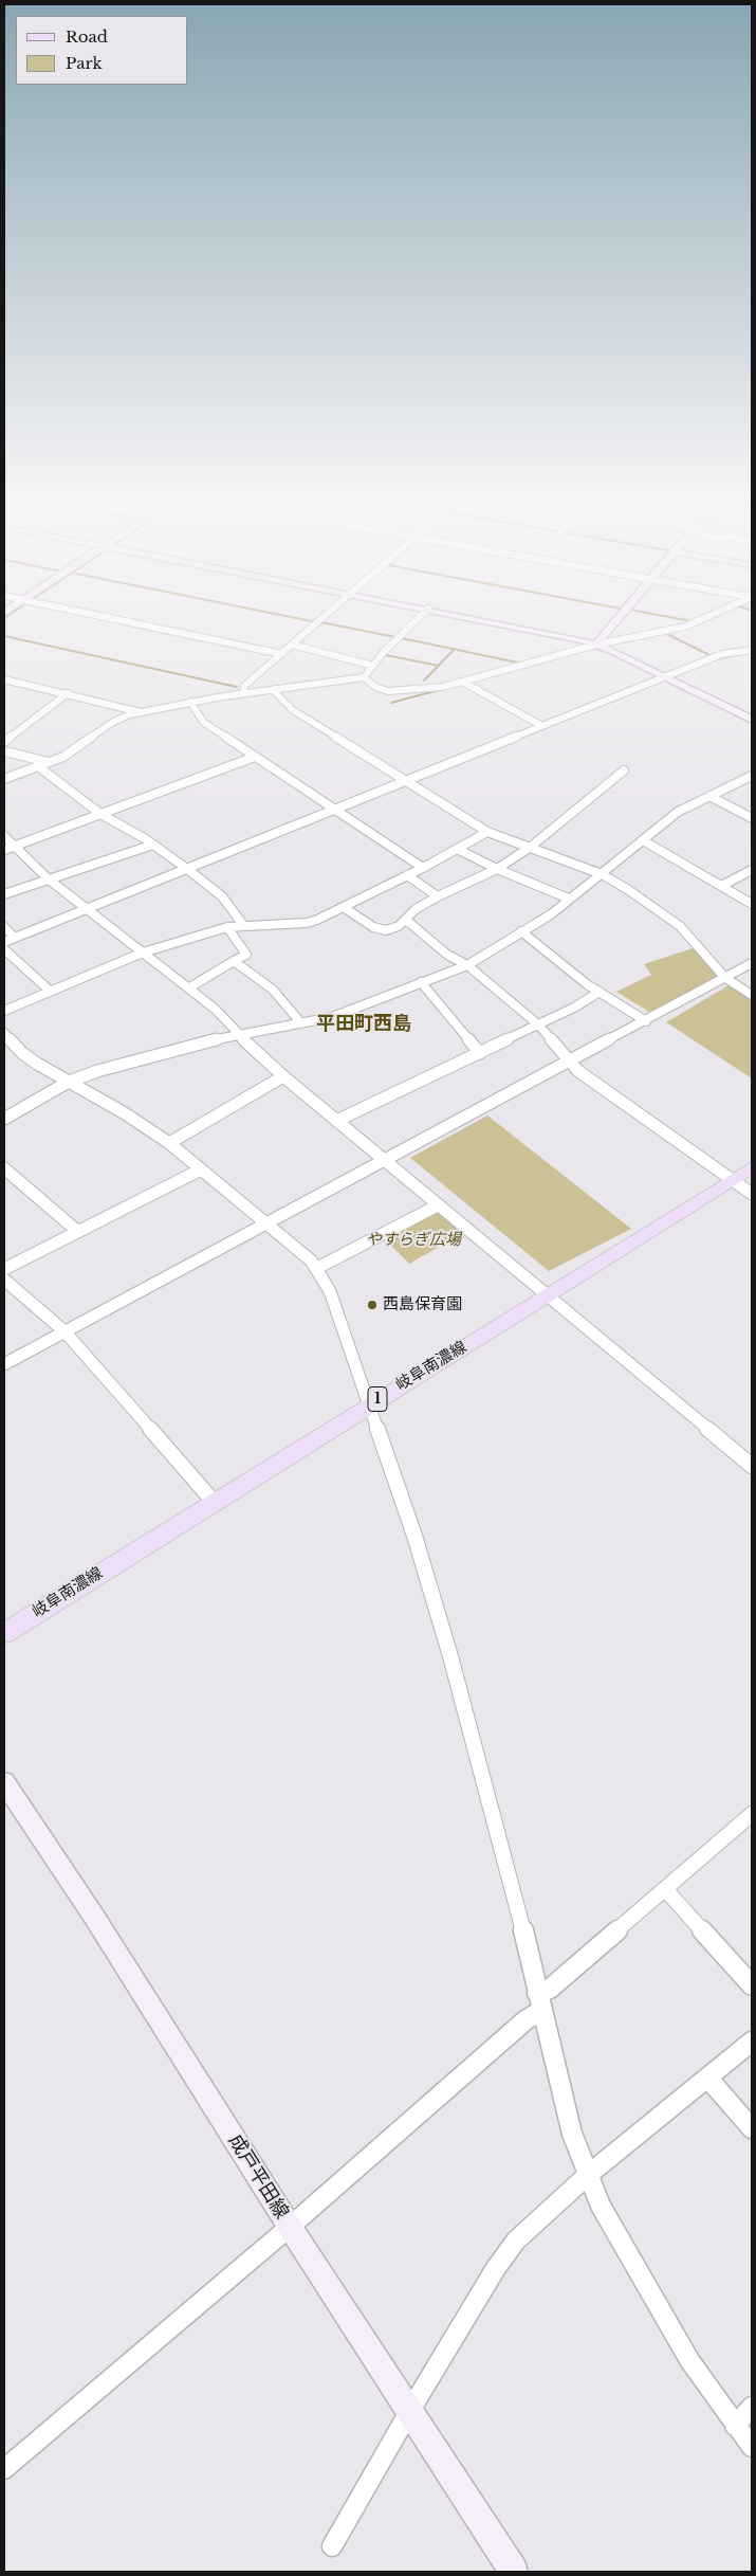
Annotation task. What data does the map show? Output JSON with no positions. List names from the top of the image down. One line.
{"streets":{"main road":["岐阜南濃線","1"],"street":["成戸平田線"]},"districts":["平田町西島"],"parks":["やすらぎ広場"],"places":["西島保育園"],"legend":["Road","Park"]}
